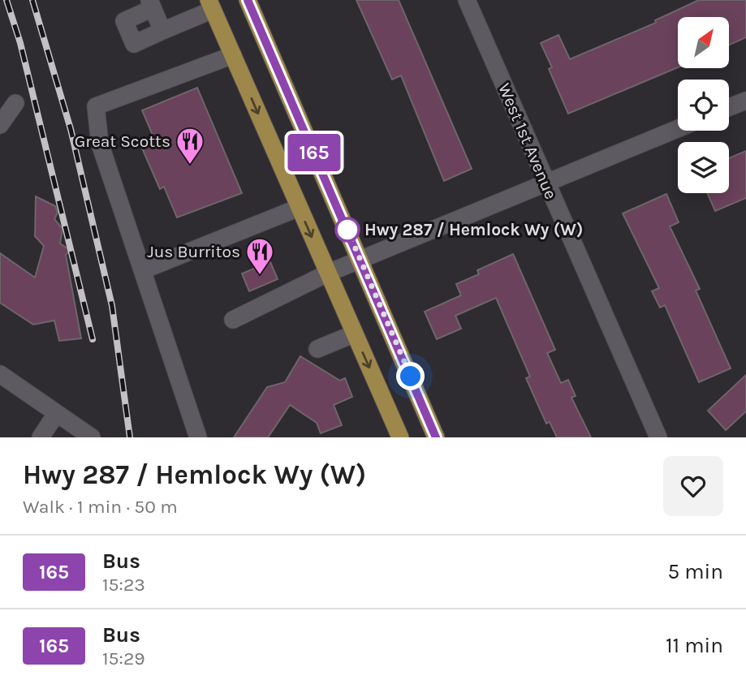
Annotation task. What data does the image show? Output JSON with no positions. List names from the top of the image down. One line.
{"streets":{"street":["West 1st Avenue"]},"places":{"restaurant":["Great Scotts","Jus Burritos"],"other":["Hwy 287 / Hemlock Wy (W)"]},"lines":["bus line 165"],"north":"top right","page":{"on_map":"165","heading":["Hwy 287 / Hemlock Wy (W)","Walk · 1 min · 50 m"],"list":[{"mark":"165","name":"Bus","note":"15:23","value":"5 min"},{"mark":"165","name":"Bus","note":"15:29","value":"11 min"}]}}
